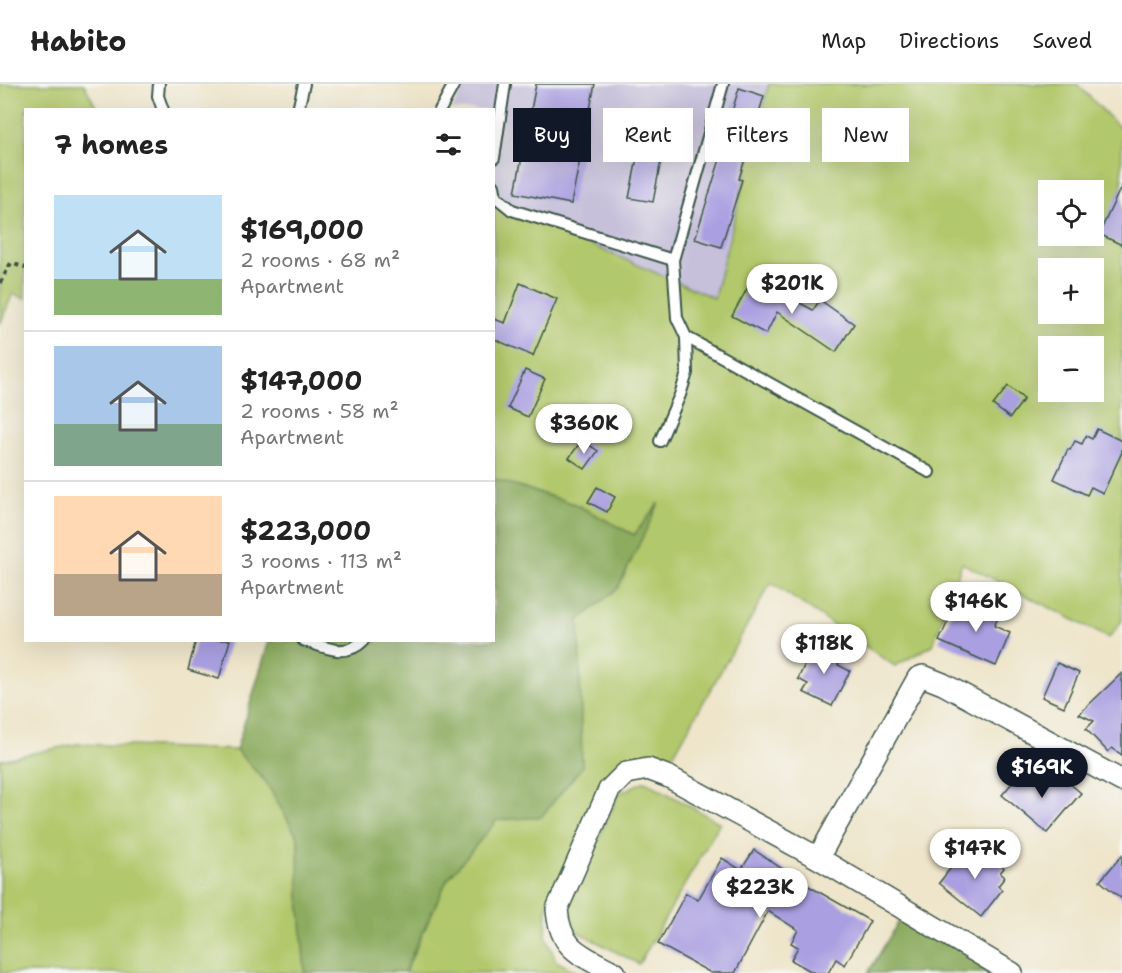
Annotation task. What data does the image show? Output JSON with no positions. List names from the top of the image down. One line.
{"page":{"header":"Habito","nav":["Map","Directions","Saved"],"chip":["Buy","Rent","Filters","New"],"heading":"7 homes","map_buttons":["+","−"],"list":[{"name":"$169,000","note":"2 rooms · 68 m² · Apartment"},{"name":"$147,000","note":"2 rooms · 58 m² · Apartment"},{"name":"$223,000","note":"3 rooms · 113 m² · Apartment"}],"price":["$201K","$360K","$146K","$118K","$169K","$147K","$223K"]}}
